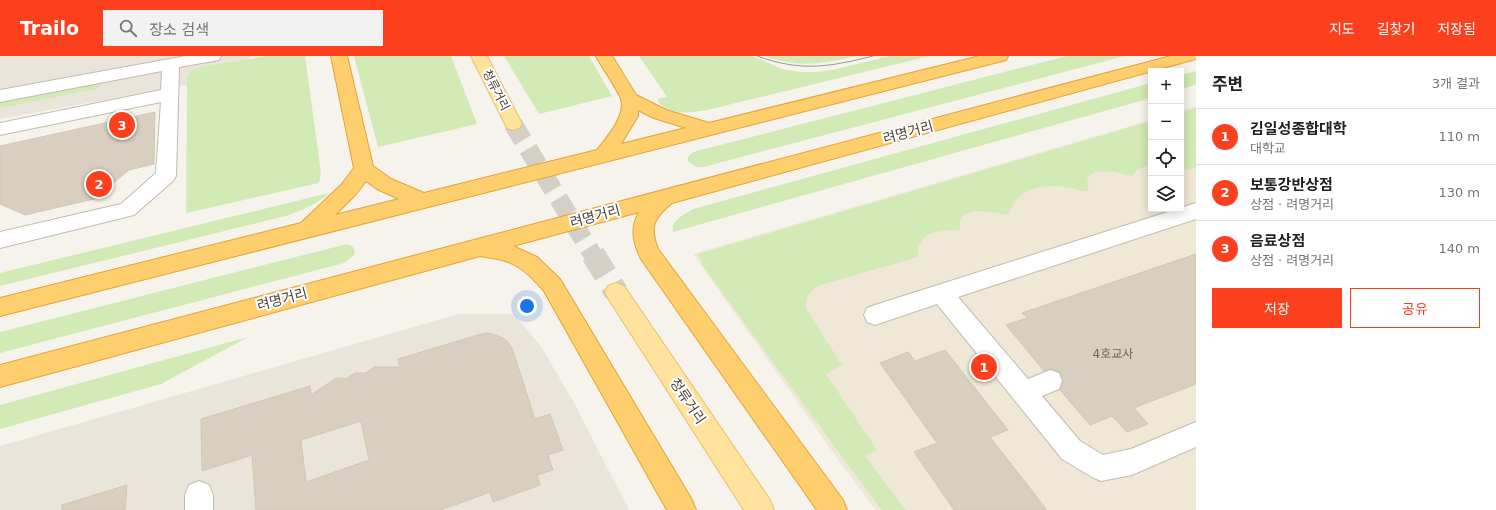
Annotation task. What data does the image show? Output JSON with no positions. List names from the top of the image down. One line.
{"streets":{"highway":["려명거리"],"main road":["청류거리"]},"house_numbers":["4호교사"],"page":{"header":"Trailo","search":"장소 검색","nav":["지도","길찾기","저장됨"],"heading":["주변","3개 결과"],"map_buttons":["+","−"],"list":[{"mark":"1","name":"김일성종합대학","note":"대학교","value":"110 m"},{"mark":"2","name":"보통강반상점","note":"상점 · 려명거리","value":"130 m"},{"mark":"3","name":"음료상점","note":"상점 · 려명거리","value":"140 m"}],"pins":["3","2","1"],"buttons":["저장","공유"]}}
